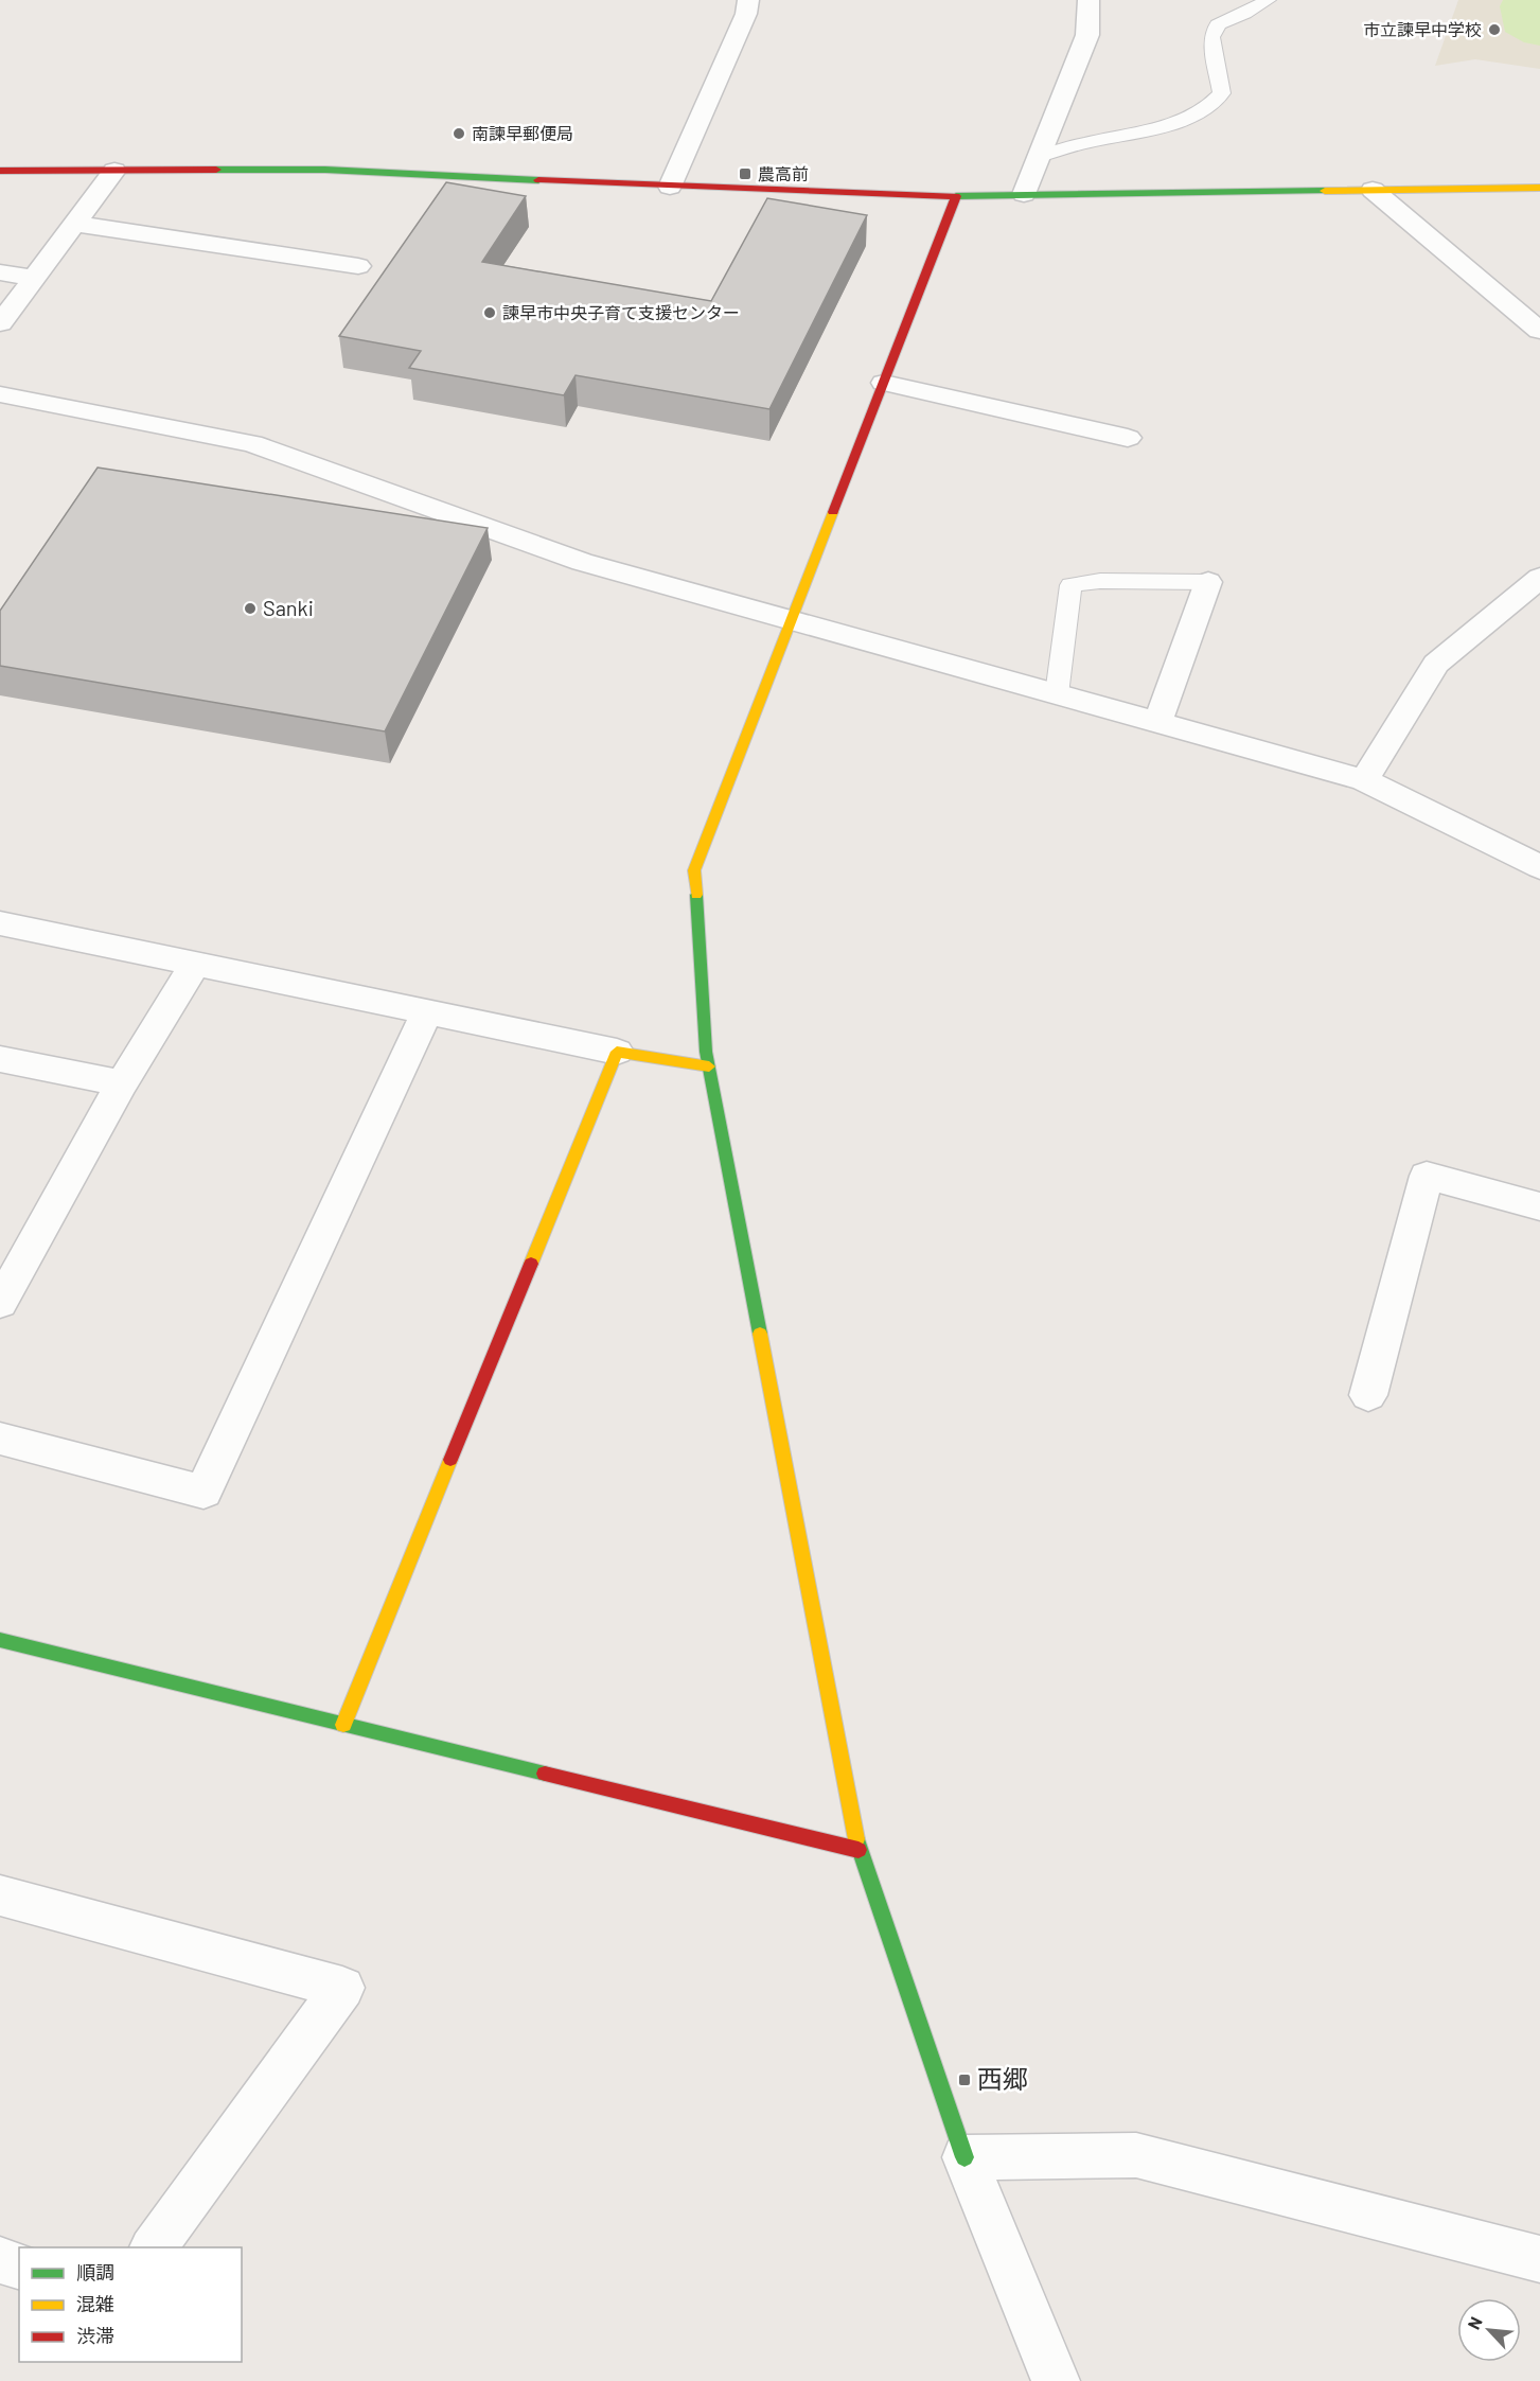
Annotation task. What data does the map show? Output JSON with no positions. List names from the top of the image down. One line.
{"places":{"other":["市立諫早中学校","南諫早郵便局","諫早市中央子育て支援センター","Sanki"],"transit":["農高前","西郷"]},"legend":["順調","混雑","渋滞"],"north":"top left"}
